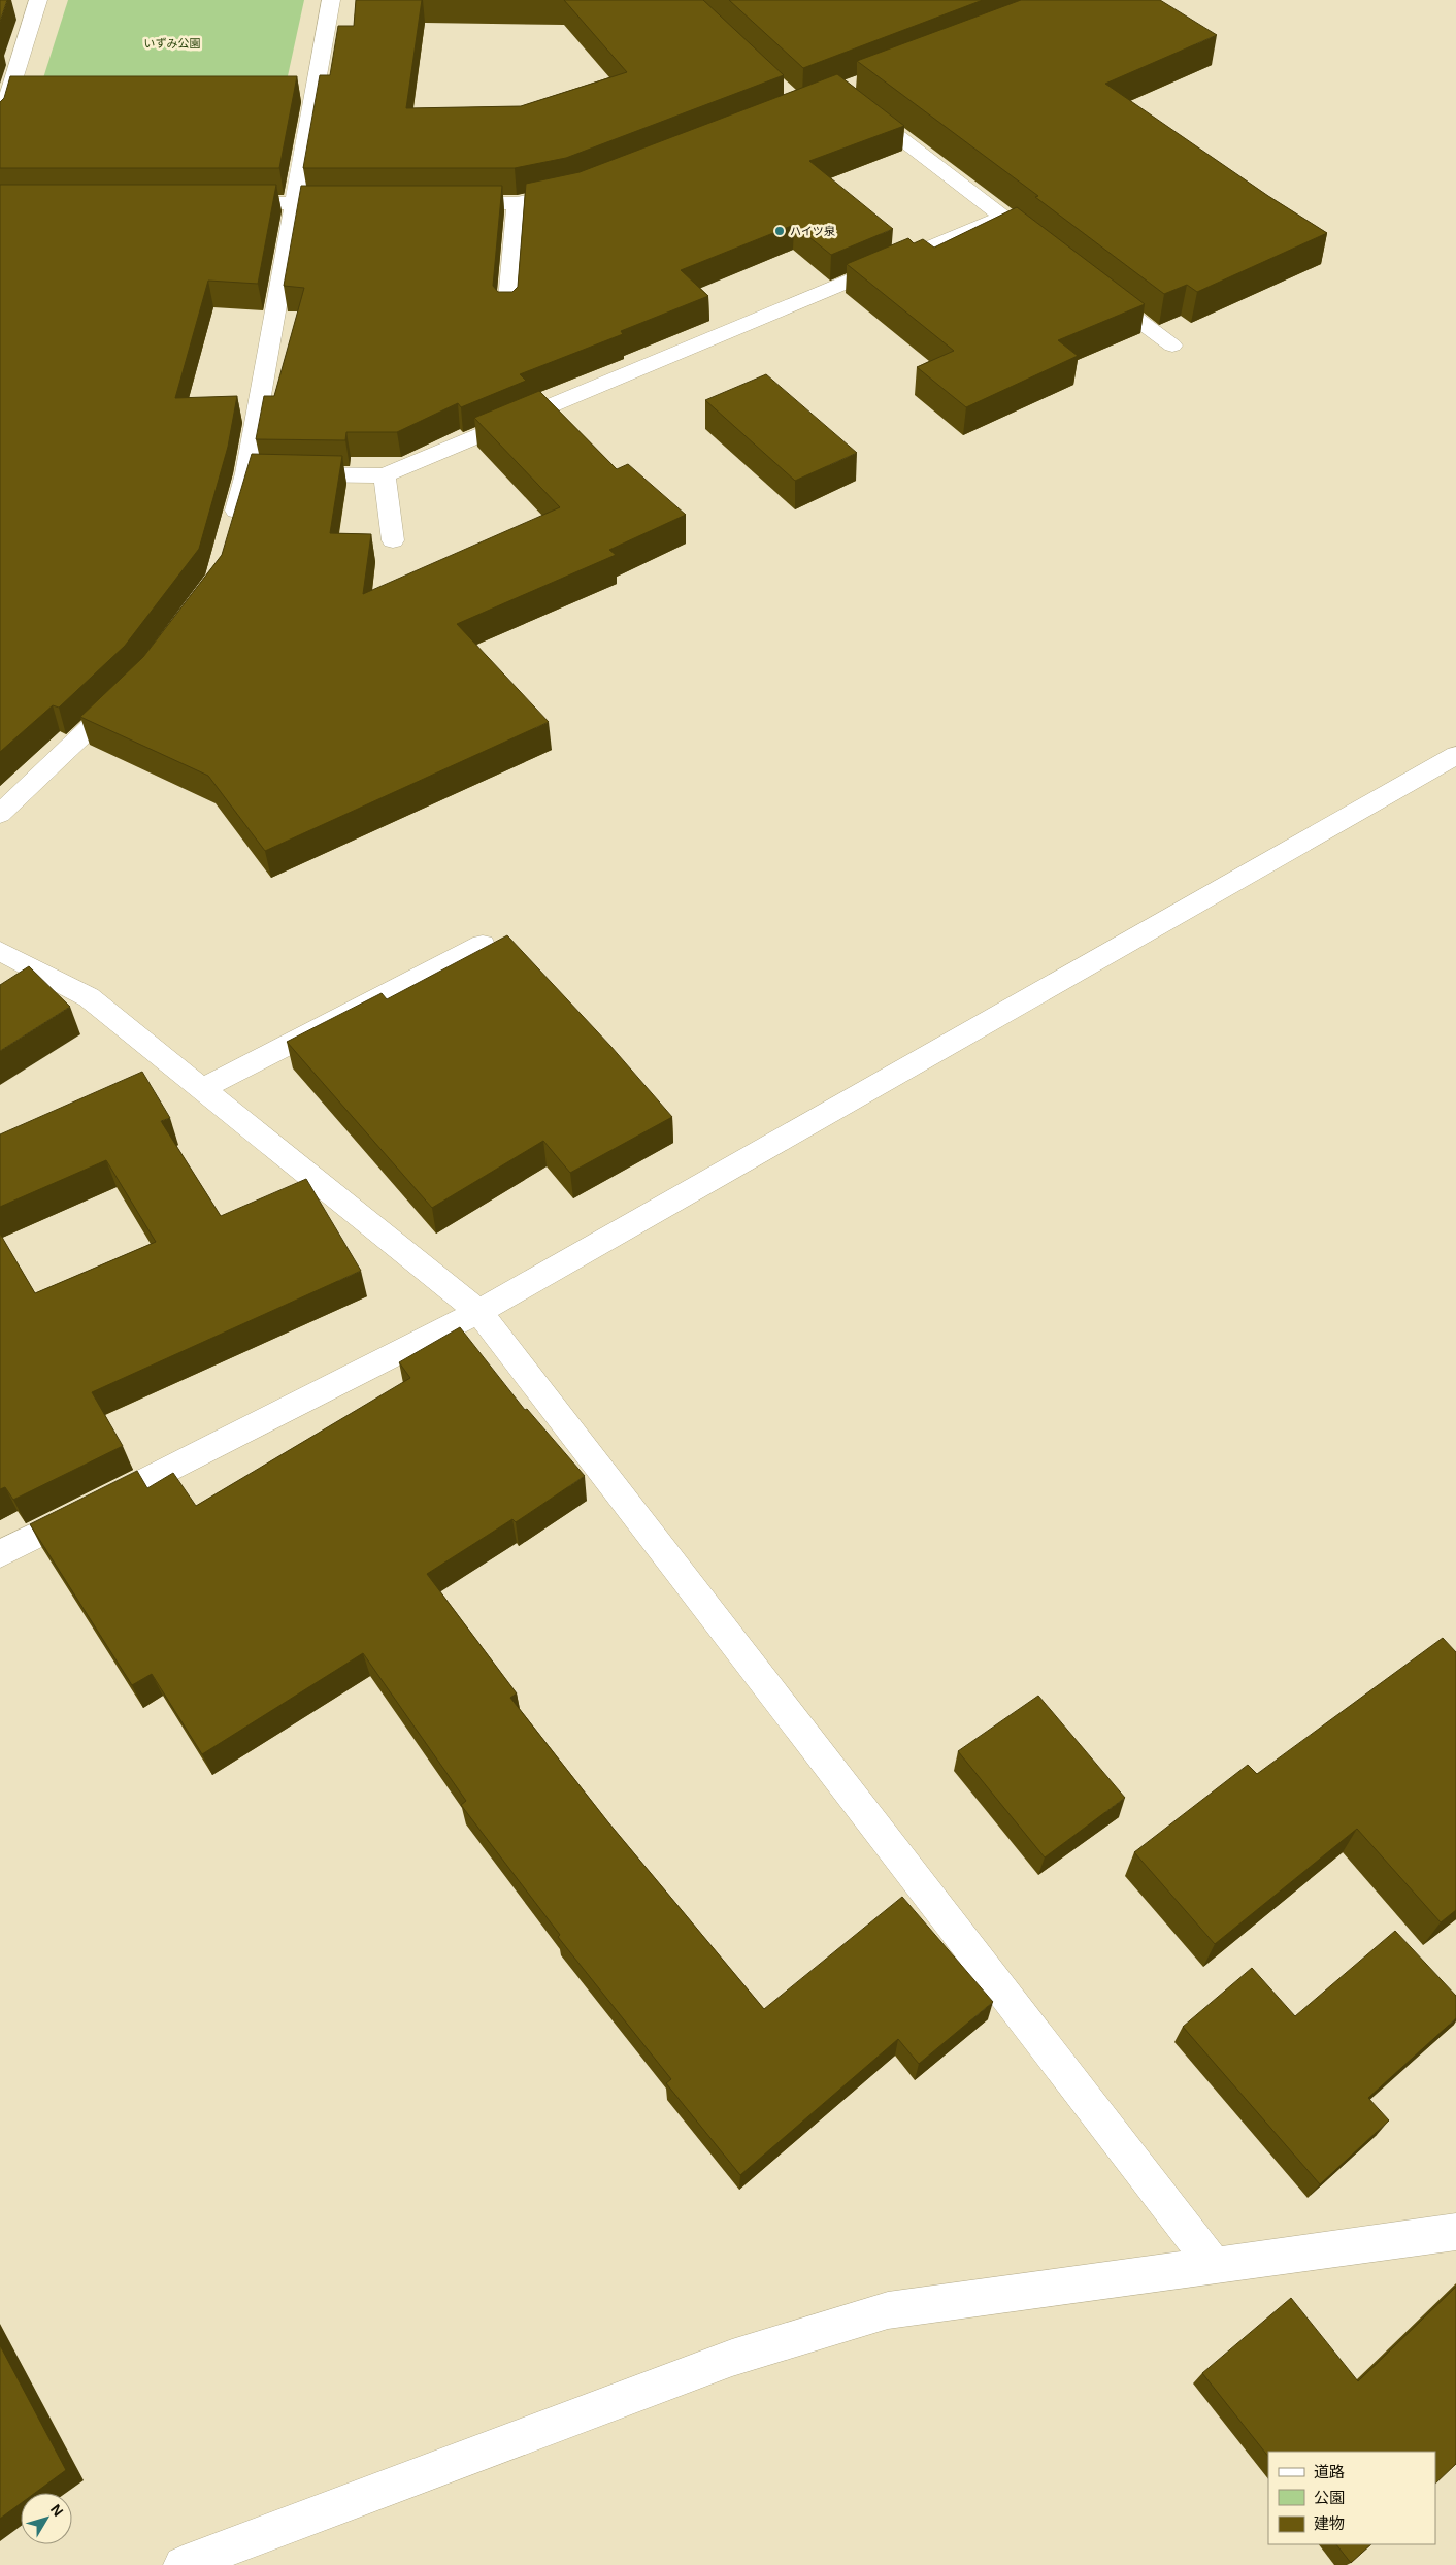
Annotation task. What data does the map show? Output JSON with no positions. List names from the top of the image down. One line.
{"parks":["いずみ公園"],"places":["ハイツ泉"],"legend":["道路","公園","建物"],"north":"top right"}
